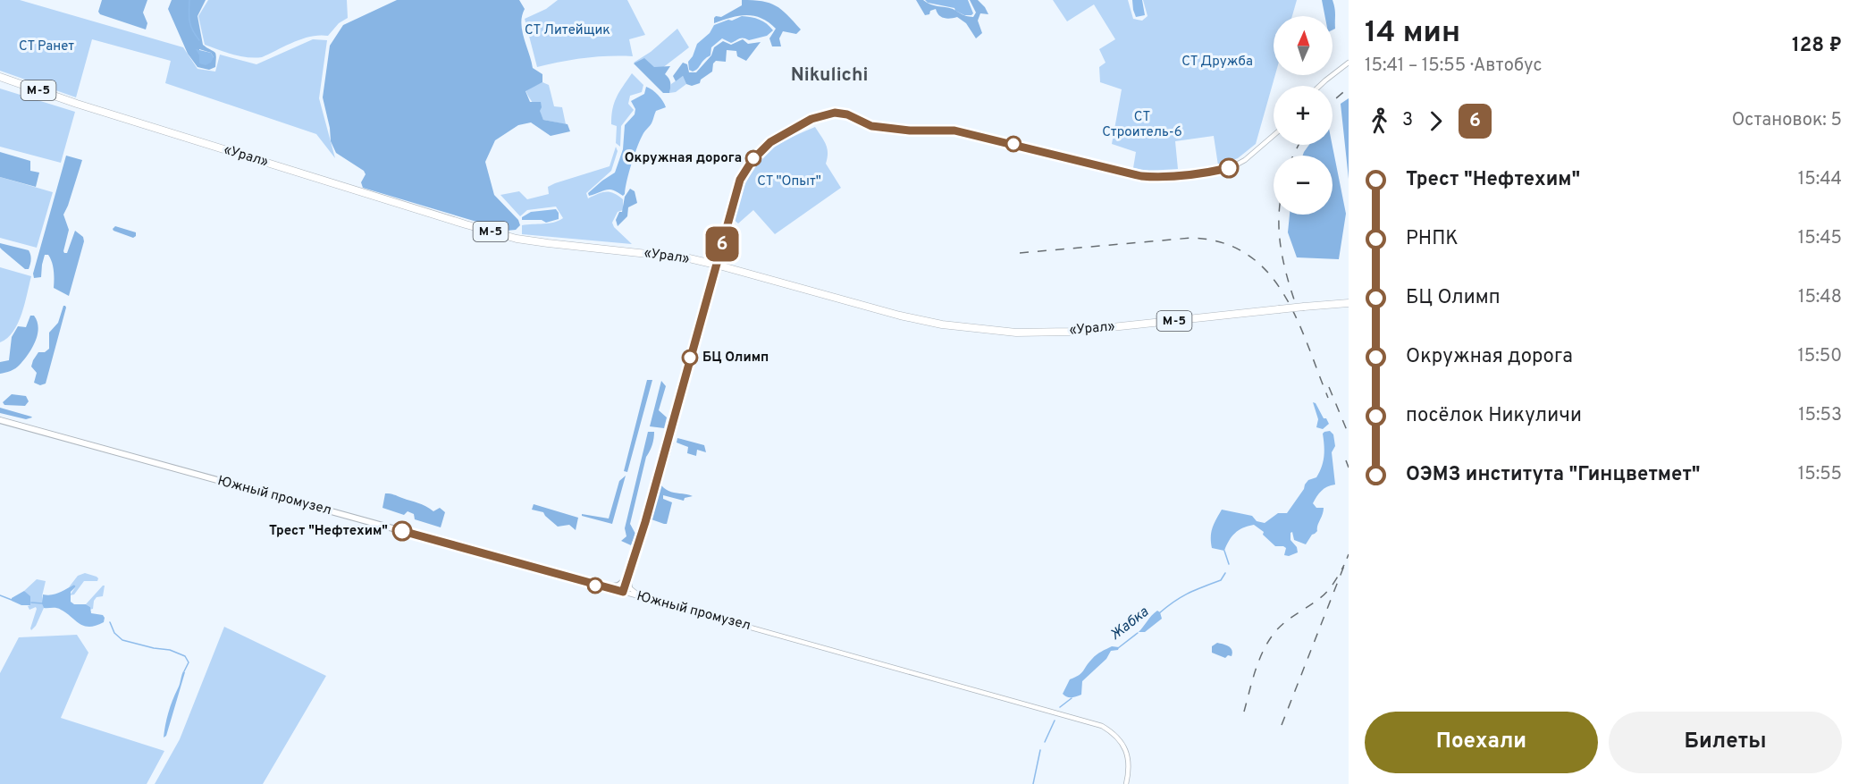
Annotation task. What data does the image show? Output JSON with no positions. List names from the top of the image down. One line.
{"streets":{"highway":["М-5","«Урал»"],"main road":["Южный промузел"]},"districts":["Nikulichi"],"water":["Жабка"],"parks":["СТ Литейщик","СТ Ранет","СТ Дружба","СТ Строитель-6","СТ \"Опыт\""],"places":["Окружная дорога","БЦ Олимп","Трест \"Нефтехим\""],"lines":["bus line 6"],"north":"top","page":{"on_map":"6","heading":["14 мин","15:41 – 15:55 · Автобус","128 ₽"],"map_buttons":["+","−"],"legs":["3","6","Остановок: 5"],"list":[{"name":"Трест \"Нефтехим\"","value":"15:44"},{"name":"РНПК","value":"15:45"},{"name":"БЦ Олимп","value":"15:48"},{"name":"Окружная дорога","value":"15:50"},{"name":"посёлок Никуличи","value":"15:53"},{"name":"ОЭМЗ института \"Гинцветмет\"","value":"15:55"}],"buttons":["Поехали","Билеты"]}}
